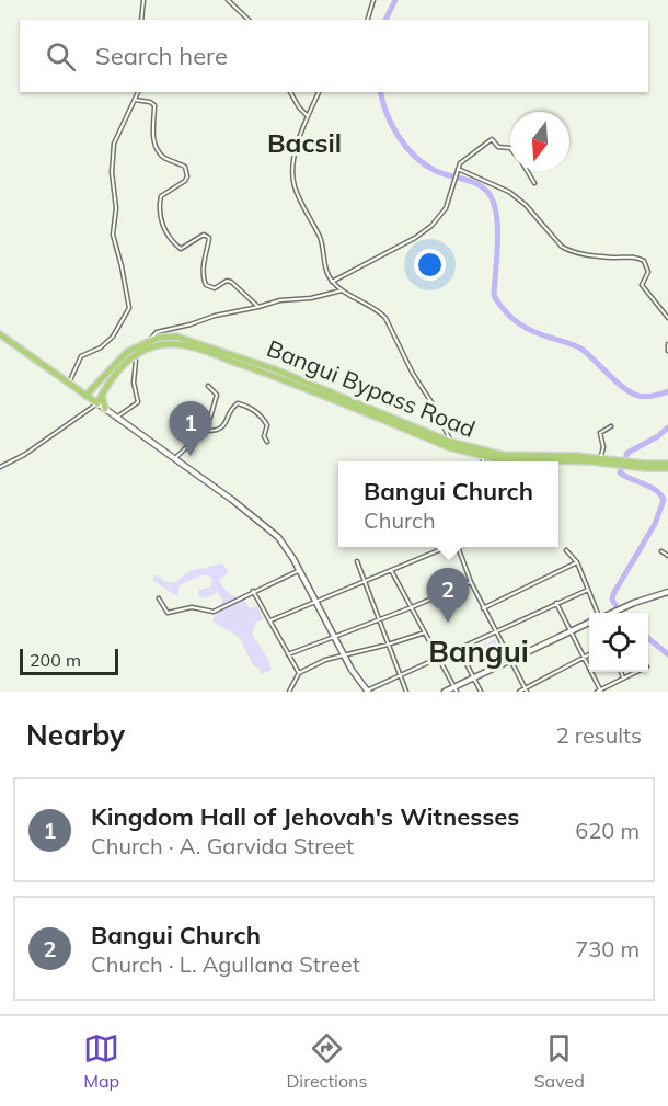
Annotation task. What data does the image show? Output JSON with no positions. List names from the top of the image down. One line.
{"streets":{"highway":["Bangui Bypass Road"]},"districts":["Bacsil","Bangui"],"scale_bar":"200 m","north":"bottom","page":{"search":"Search here","pins":["1","2"],"popup":["Bangui Church","Church"],"scale":"200 m","heading":["Nearby","2 results"],"list":[{"mark":"1","name":"Kingdom Hall of Jehovah's Witnesses","note":"Church · A. Garvida Street","value":"620 m"},{"mark":"2","name":"Bangui Church","note":"Church · L. Agullana Street","value":"730 m"}],"nav":["Map","Directions","Saved"]}}
